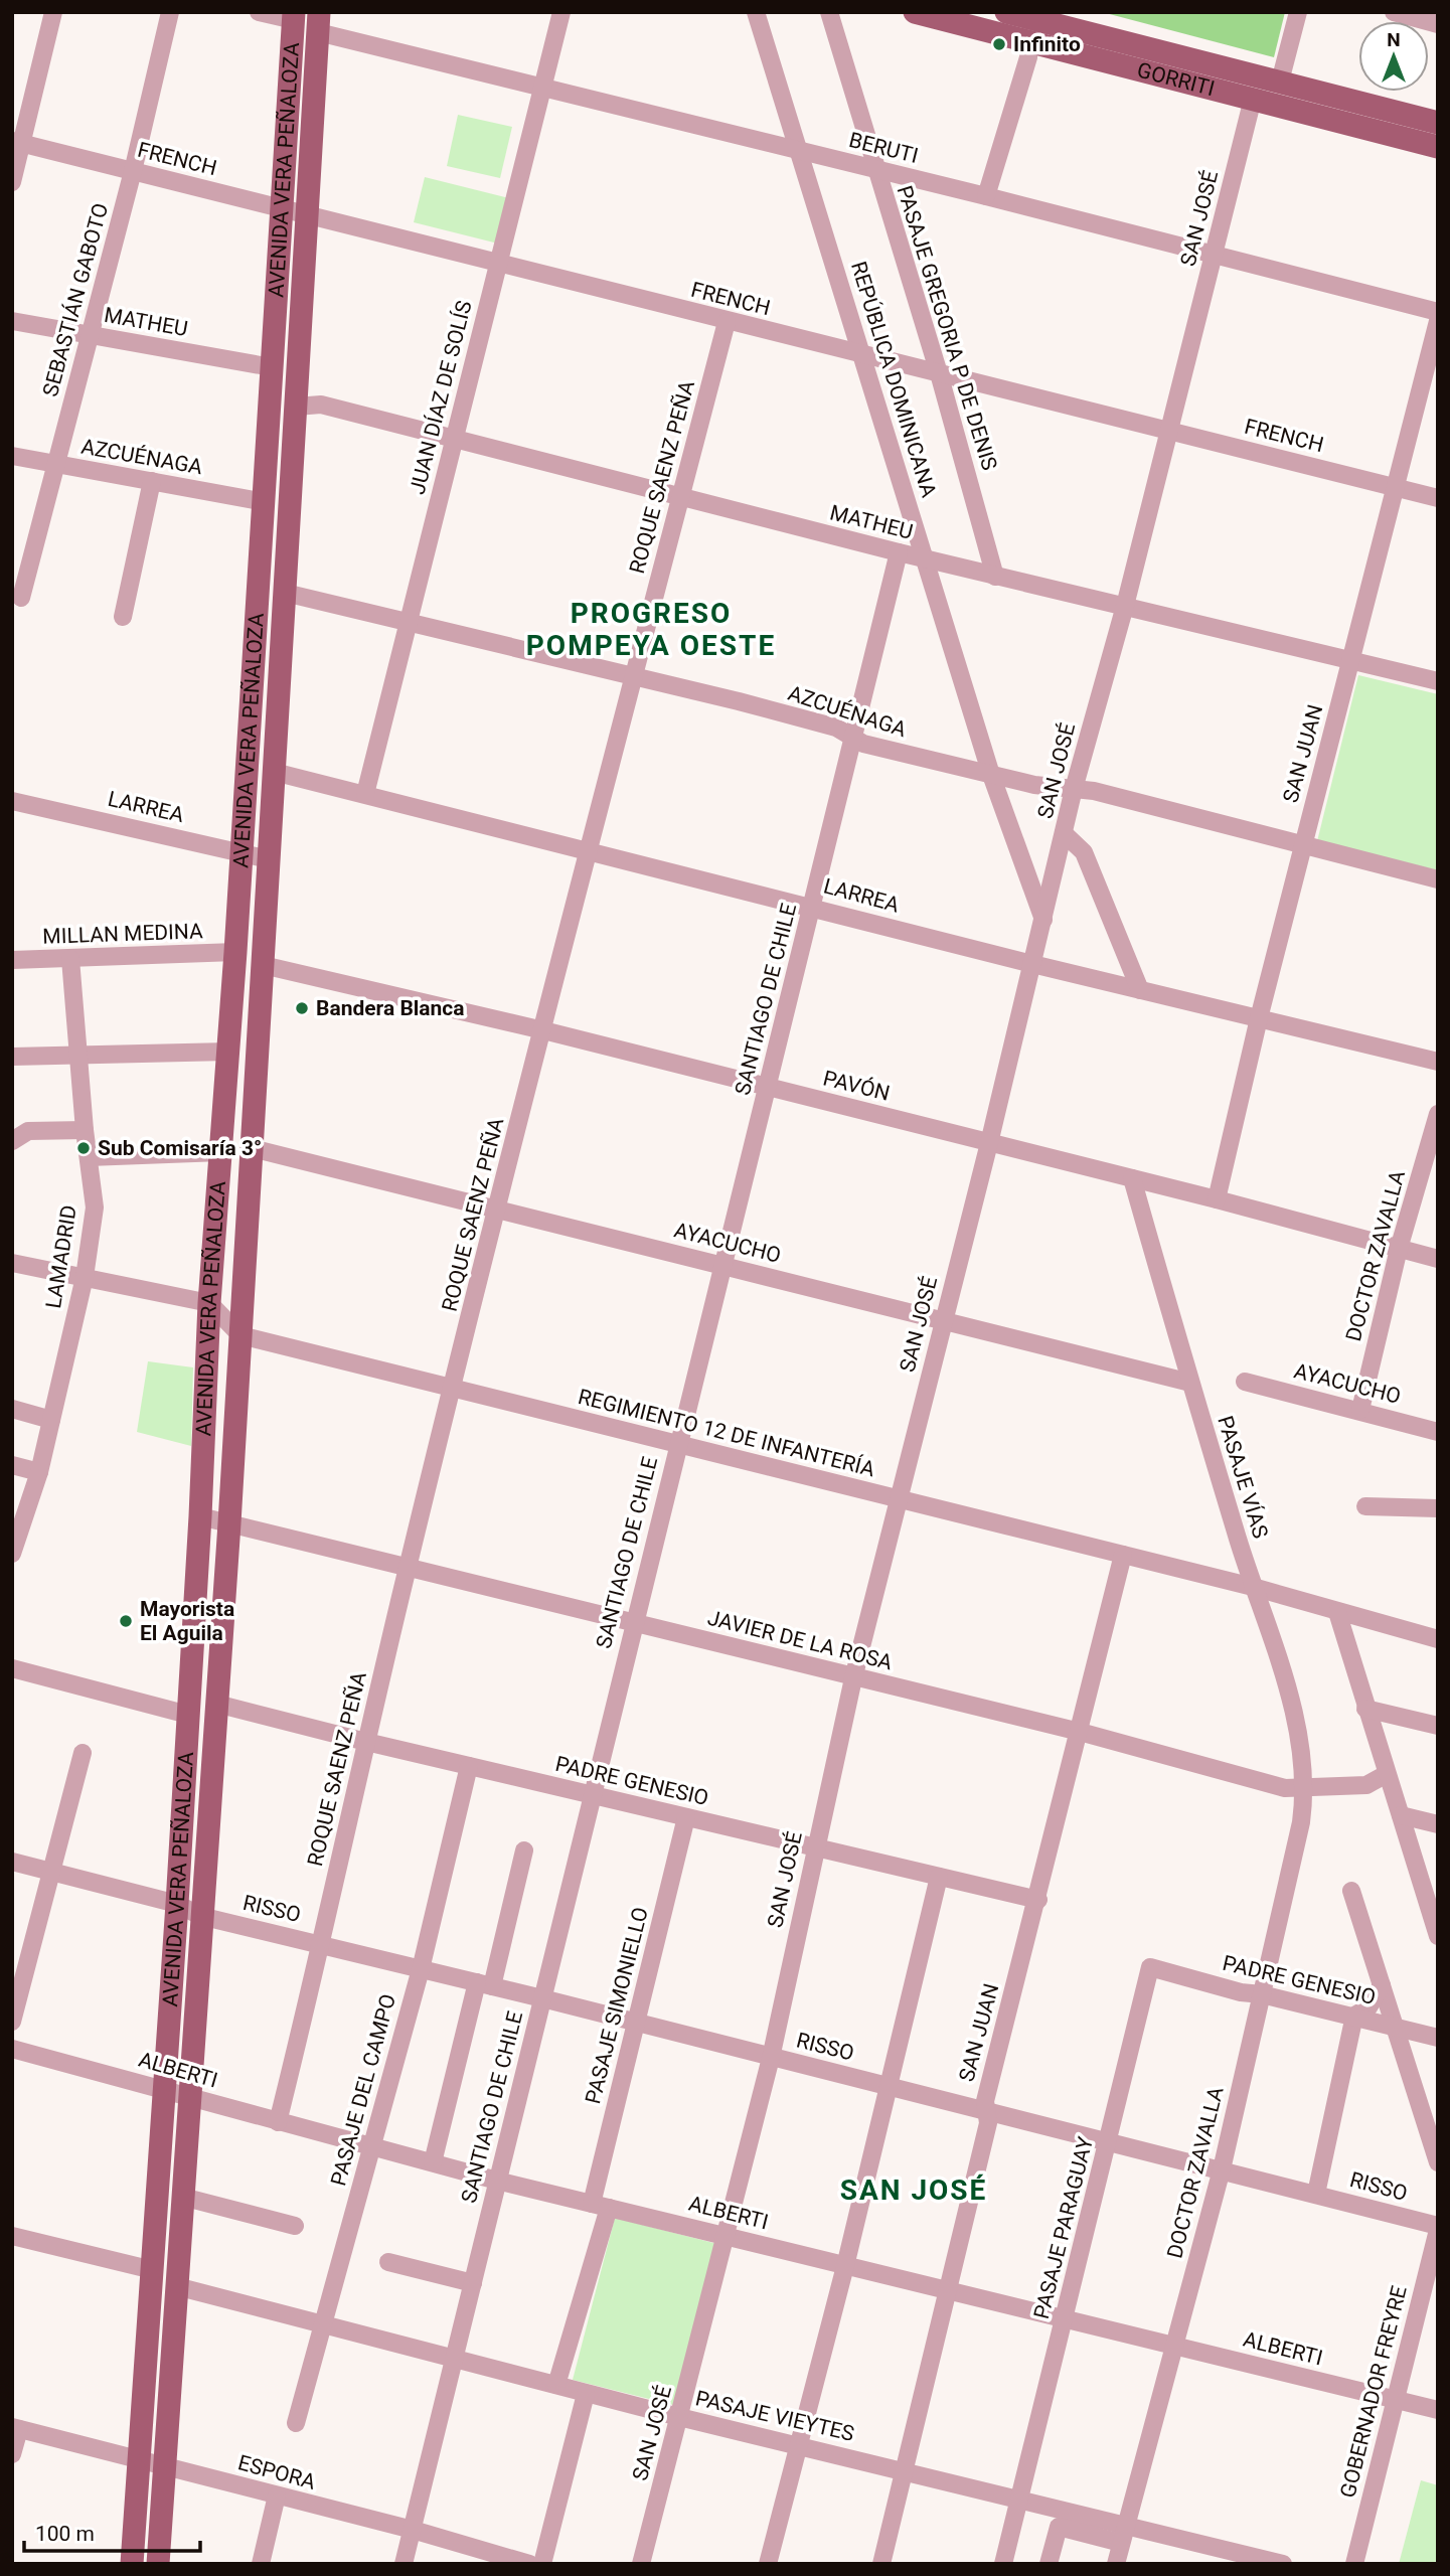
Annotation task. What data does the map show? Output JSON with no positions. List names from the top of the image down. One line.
{"streets":{"main road":["GORRITI","AVENIDA VERA PEÑALOZA"],"street":["BERUTI","FRENCH","SAN JOSÉ","SEBASTIÁN GABOTO","MATHEU","PASAJE GREGORIA P DE DENIS","REPÚBLICA DOMINICANA","JUAN DÍAZ DE SOLÍS","AZCUÉNAGA","ROQUE SAENZ PEÑA","SAN JUAN","LARREA","MILLAN MEDINA","SANTIAGO DE CHILE","PAVÓN","AYACUCHO","DOCTOR ZAVALLA","LAMADRID","REGIMIENTO 12 DE INFANTERÍA","PASAJE VÍAS","JAVIER DE LA ROSA","PADRE GENESIO","RISSO","PASAJE SIMONIELLO","ALBERTI","PASAJE DEL CAMPO","PASAJE PARAGUAY","GOBERNADOR FREYRE","PASAJE VIEYTES","ESPORA"]},"crossings":[["GORRITI","SAN JOSÉ"],["BERUTI","AVENIDA VERA PEÑALOZA"],["BERUTI","SAN JOSÉ"],["BERUTI","PASAJE GREGORIA P DE DENIS"],["BERUTI","REPÚBLICA DOMINICANA"],["BERUTI","JUAN DÍAZ DE SOLÍS"],["FRENCH","AVENIDA VERA PEÑALOZA"],["FRENCH","SAN JOSÉ"],["FRENCH","SEBASTIÁN GABOTO"],["FRENCH","PASAJE GREGORIA P DE DENIS"],["FRENCH","REPÚBLICA DOMINICANA"],["FRENCH","JUAN DÍAZ DE SOLÍS"],["FRENCH","ROQUE SAENZ PEÑA"],["FRENCH","SAN JUAN"],["AVENIDA VERA PEÑALOZA","MATHEU"],["AVENIDA VERA PEÑALOZA","AZCUÉNAGA"],["AVENIDA VERA PEÑALOZA","LARREA"],["AVENIDA VERA PEÑALOZA","MILLAN MEDINA"],["AVENIDA VERA PEÑALOZA","PAVÓN"],["AVENIDA VERA PEÑALOZA","AYACUCHO"],["AVENIDA VERA PEÑALOZA","REGIMIENTO 12 DE INFANTERÍA"],["AVENIDA VERA PEÑALOZA","JAVIER DE LA ROSA"],["AVENIDA VERA PEÑALOZA","PADRE GENESIO"],["AVENIDA VERA PEÑALOZA","RISSO"],["AVENIDA VERA PEÑALOZA","ALBERTI"],["AVENIDA VERA PEÑALOZA","PASAJE VIEYTES"],["AVENIDA VERA PEÑALOZA","ESPORA"],["SAN JOSÉ","MATHEU"],["SAN JOSÉ","REPÚBLICA DOMINICANA"],["SAN JOSÉ","AZCUÉNAGA"],["SAN JOSÉ","LARREA"],["SAN JOSÉ","PAVÓN"],["SAN JOSÉ","AYACUCHO"],["SAN JOSÉ","REGIMIENTO 12 DE INFANTERÍA"],["SAN JOSÉ","JAVIER DE LA ROSA"],["SAN JOSÉ","PADRE GENESIO"],["SAN JOSÉ","RISSO"],["SAN JOSÉ","ALBERTI"],["SAN JOSÉ","PASAJE VIEYTES"],["SEBASTIÁN GABOTO","MATHEU"],["SEBASTIÁN GABOTO","AZCUÉNAGA"],["MATHEU","PASAJE GREGORIA P DE DENIS"],["MATHEU","REPÚBLICA DOMINICANA"],["MATHEU","JUAN DÍAZ DE SOLÍS"],["MATHEU","ROQUE SAENZ PEÑA"],["MATHEU","SAN JUAN"],["MATHEU","SANTIAGO DE CHILE"],["REPÚBLICA DOMINICANA","AZCUÉNAGA"],["JUAN DÍAZ DE SOLÍS","AZCUÉNAGA"],["JUAN DÍAZ DE SOLÍS","LARREA"],["AZCUÉNAGA","ROQUE SAENZ PEÑA"],["AZCUÉNAGA","SAN JUAN"],["AZCUÉNAGA","SANTIAGO DE CHILE"],["ROQUE SAENZ PEÑA","LARREA"],["ROQUE SAENZ PEÑA","PAVÓN"],["ROQUE SAENZ PEÑA","AYACUCHO"],["ROQUE SAENZ PEÑA","REGIMIENTO 12 DE INFANTERÍA"],["ROQUE SAENZ PEÑA","JAVIER DE LA ROSA"],["ROQUE SAENZ PEÑA","PADRE GENESIO"],["ROQUE SAENZ PEÑA","RISSO"],["ROQUE SAENZ PEÑA","ALBERTI"],["SAN JUAN","LARREA"],["SAN JUAN","PAVÓN"],["SAN JUAN","REGIMIENTO 12 DE INFANTERÍA"],["SAN JUAN","JAVIER DE LA ROSA"],["SAN JUAN","PADRE GENESIO"],["SAN JUAN","RISSO"],["SAN JUAN","ALBERTI"],["SAN JUAN","PASAJE VIEYTES"],["LARREA","SANTIAGO DE CHILE"],["MILLAN MEDINA","LAMADRID"],["SANTIAGO DE CHILE","PAVÓN"],["SANTIAGO DE CHILE","AYACUCHO"],["SANTIAGO DE CHILE","REGIMIENTO 12 DE INFANTERÍA"],["SANTIAGO DE CHILE","JAVIER DE LA ROSA"],["SANTIAGO DE CHILE","PADRE GENESIO"],["SANTIAGO DE CHILE","RISSO"],["SANTIAGO DE CHILE","ALBERTI"],["SANTIAGO DE CHILE","PASAJE VIEYTES"],["SANTIAGO DE CHILE","ESPORA"],["PAVÓN","DOCTOR ZAVALLA"],["PAVÓN","PASAJE VÍAS"],["AYACUCHO","DOCTOR ZAVALLA"],["AYACUCHO","PASAJE VÍAS"],["DOCTOR ZAVALLA","PASAJE VÍAS"],["DOCTOR ZAVALLA","JAVIER DE LA ROSA"],["DOCTOR ZAVALLA","PADRE GENESIO"],["DOCTOR ZAVALLA","RISSO"],["DOCTOR ZAVALLA","ALBERTI"],["DOCTOR ZAVALLA","PASAJE VIEYTES"],["REGIMIENTO 12 DE INFANTERÍA","PASAJE VÍAS"],["PASAJE VÍAS","JAVIER DE LA ROSA"],["PADRE GENESIO","PASAJE SIMONIELLO"],["PADRE GENESIO","PASAJE DEL CAMPO"],["PADRE GENESIO","PASAJE PARAGUAY"],["RISSO","PASAJE SIMONIELLO"],["RISSO","PASAJE DEL CAMPO"],["RISSO","PASAJE PARAGUAY"],["RISSO","GOBERNADOR FREYRE"],["PASAJE SIMONIELLO","ALBERTI"],["PASAJE SIMONIELLO","PASAJE VIEYTES"],["ALBERTI","PASAJE DEL CAMPO"],["ALBERTI","PASAJE PARAGUAY"],["ALBERTI","GOBERNADOR FREYRE"],["PASAJE DEL CAMPO","PASAJE VIEYTES"],["PASAJE PARAGUAY","PASAJE VIEYTES"]],"districts":["PROGRESO POMPEYA OESTE","SAN JOSÉ"],"places":["Infinito","Bandera Blanca","Sub Comisaría 3°","Mayorista El Aguila"],"scale_bar":"100 m","north":"top"}
